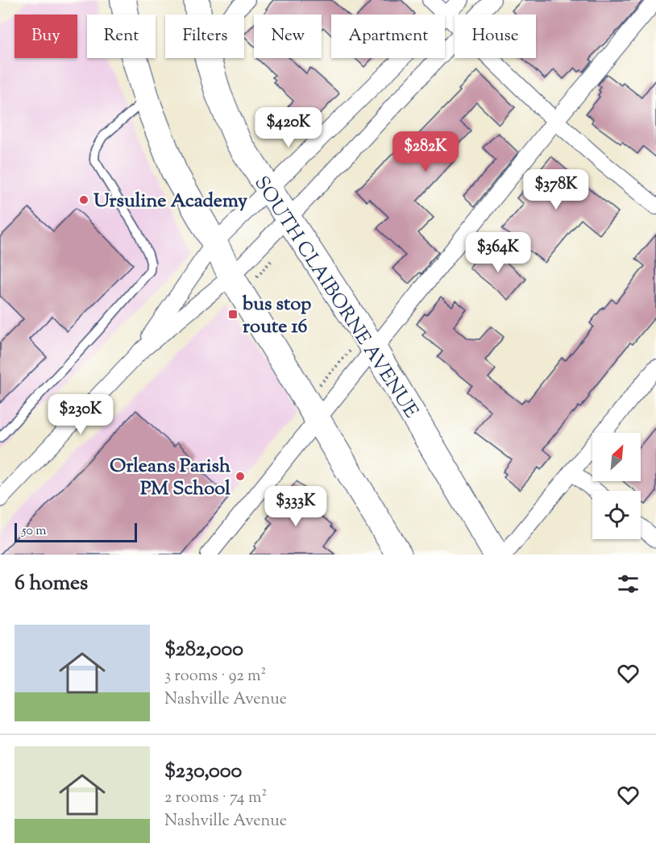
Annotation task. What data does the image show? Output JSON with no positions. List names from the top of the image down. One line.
{"streets":{"main road":["SOUTH CLAIBORNE AVENUE"]},"places":{"other":["Ursuline Academy","Orleans Parish PM School"],"transit":["bus stop route 16"]},"scale_bar":"50 m","north":"top right","page":{"chip":["Buy","Rent","Filters","New","Apartment","House"],"price":["$420K","$282K","$378K","$364K","$230K","$333K"],"scale":"50 m","heading":"6 homes","list":[{"name":"$282,000","note":"3 rooms · 92 m² · Nashville Avenue"},{"name":"$230,000","note":"2 rooms · 74 m² · Nashville Avenue"}]}}
